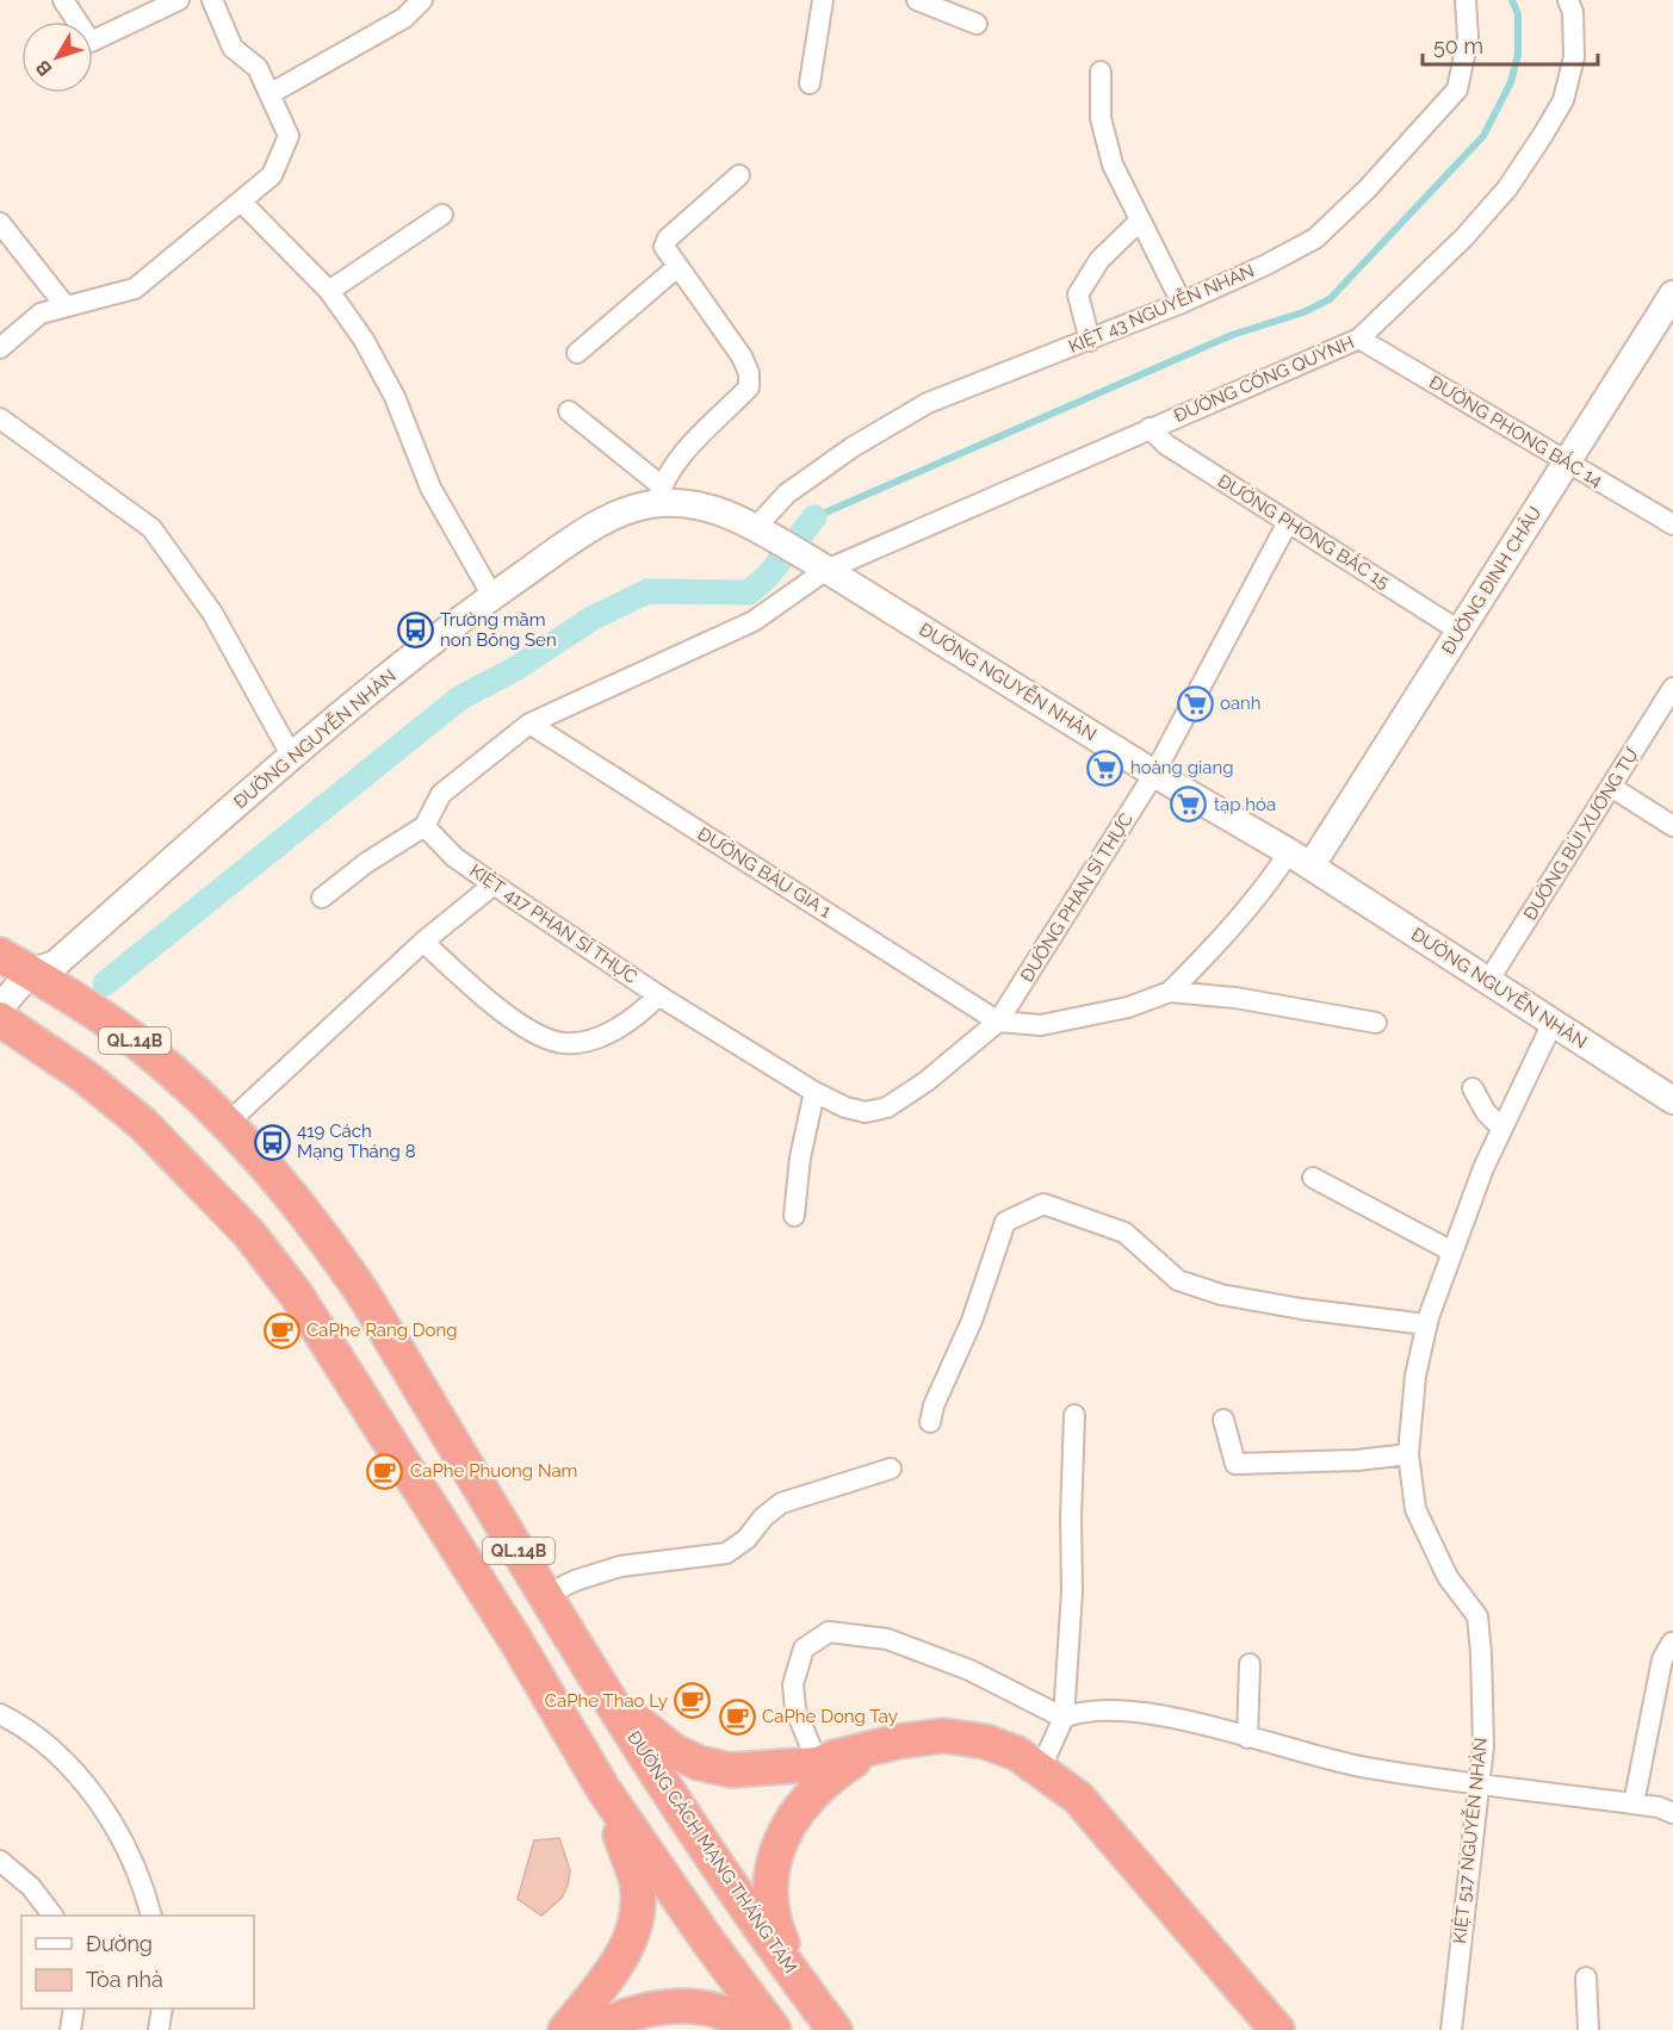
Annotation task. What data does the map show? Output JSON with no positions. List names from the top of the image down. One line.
{"streets":{"highway":["QL.14B","ĐƯỜNG CÁCH MẠNG THÁNG TÁM"],"street":["KIỆT 43 NGUYỄN NHÀN","ĐƯỜNG CỐNG QUỲNH","ĐƯỜNG PHONG BẮC 14","ĐƯỜNG PHONG BẮC 15","ĐƯỜNG ĐINH CHÂU","ĐƯỜNG NGUYỄN NHÀN","ĐƯỜNG BÙI XƯƠNG TỰ","ĐƯỜNG BÀU GIA 1","ĐƯỜNG PHAN SĨ THỰC","KIỆT 417 PHAN SĨ THỰC","KIỆT 517 NGUYỄN NHÀN"]},"crossings":[["KIỆT 43 NGUYỄN NHÀN","ĐƯỜNG NGUYỄN NHÀN"],["ĐƯỜNG CỐNG QUỲNH","ĐƯỜNG PHONG BẮC 14"],["ĐƯỜNG CỐNG QUỲNH","ĐƯỜNG PHONG BẮC 15"],["ĐƯỜNG CỐNG QUỲNH","ĐƯỜNG NGUYỄN NHÀN"],["ĐƯỜNG CỐNG QUỲNH","ĐƯỜNG BÀU GIA 1"],["ĐƯỜNG PHONG BẮC 14","ĐƯỜNG ĐINH CHÂU"],["ĐƯỜNG PHONG BẮC 15","ĐƯỜNG ĐINH CHÂU"],["ĐƯỜNG PHONG BẮC 15","ĐƯỜNG PHAN SĨ THỰC"],["ĐƯỜNG ĐINH CHÂU","ĐƯỜNG NGUYỄN NHÀN"],["ĐƯỜNG NGUYỄN NHÀN","ĐƯỜNG BÙI XƯƠNG TỰ"],["ĐƯỜNG NGUYỄN NHÀN","ĐƯỜNG PHAN SĨ THỰC"],["ĐƯỜNG NGUYỄN NHÀN","KIỆT 517 NGUYỄN NHÀN"],["ĐƯỜNG NGUYỄN NHÀN","ĐƯỜNG CÁCH MẠNG THÁNG TÁM"],["ĐƯỜNG BÀU GIA 1","ĐƯỜNG PHAN SĨ THỰC"],["ĐƯỜNG BÀU GIA 1","KIỆT 417 PHAN SĨ THỰC"],["ĐƯỜNG PHAN SĨ THỰC","KIỆT 417 PHAN SĨ THỰC"]],"places":{"bus stop":["Trường mầm non Bông Sen","419 Cách Mạng Tháng 8"],"supermarket":["oanh","hoàng giang","tạp hóa"],"cafe":["CaPhe Rang Dong","CaPhe Phuong Nam","CaPhe Thao Ly","CaPhe Dong Tay"]},"legend":["Đường","Tòa nhà"],"scale_bar":"50 m","north":"bottom left"}
